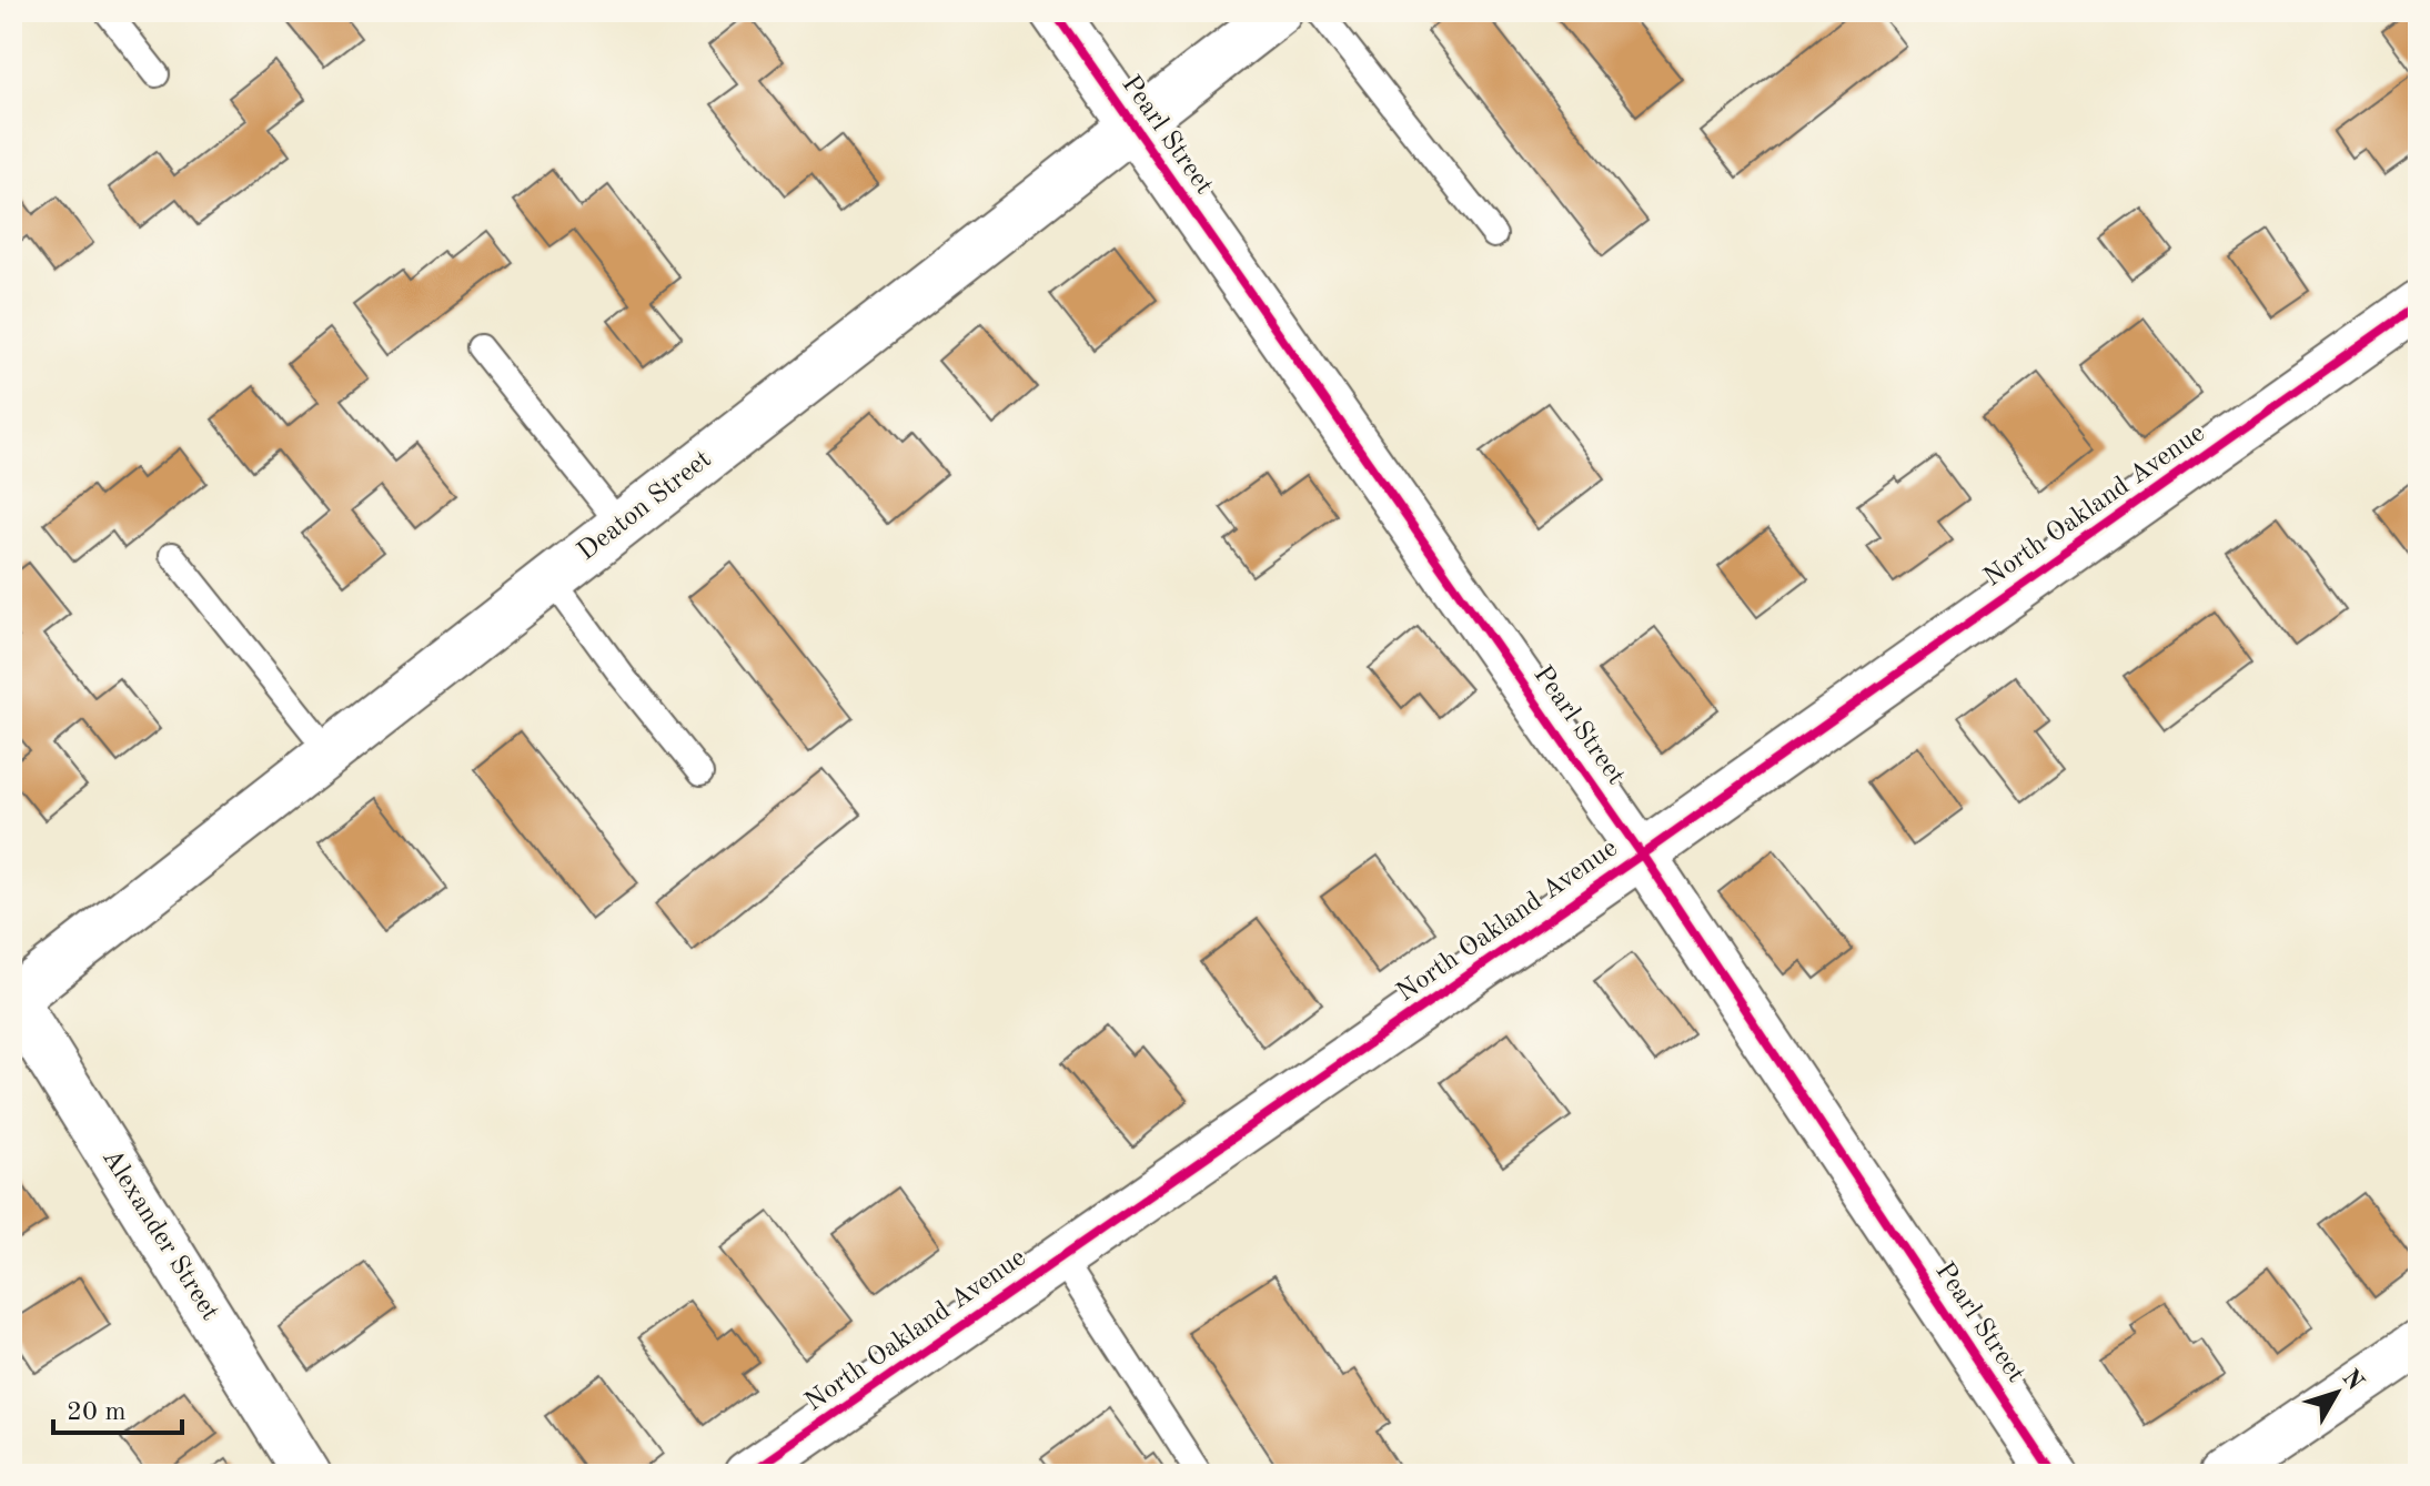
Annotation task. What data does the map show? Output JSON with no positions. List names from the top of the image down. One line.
{"streets":{"street":["Pearl Street","Deaton Street","North Oakland Avenue","Alexander Street"]},"crossings":[["Pearl Street","Deaton Street"],["Pearl Street","North Oakland Avenue"],["Deaton Street","Alexander Street"]],"scale_bar":"20 m","north":"top right"}
